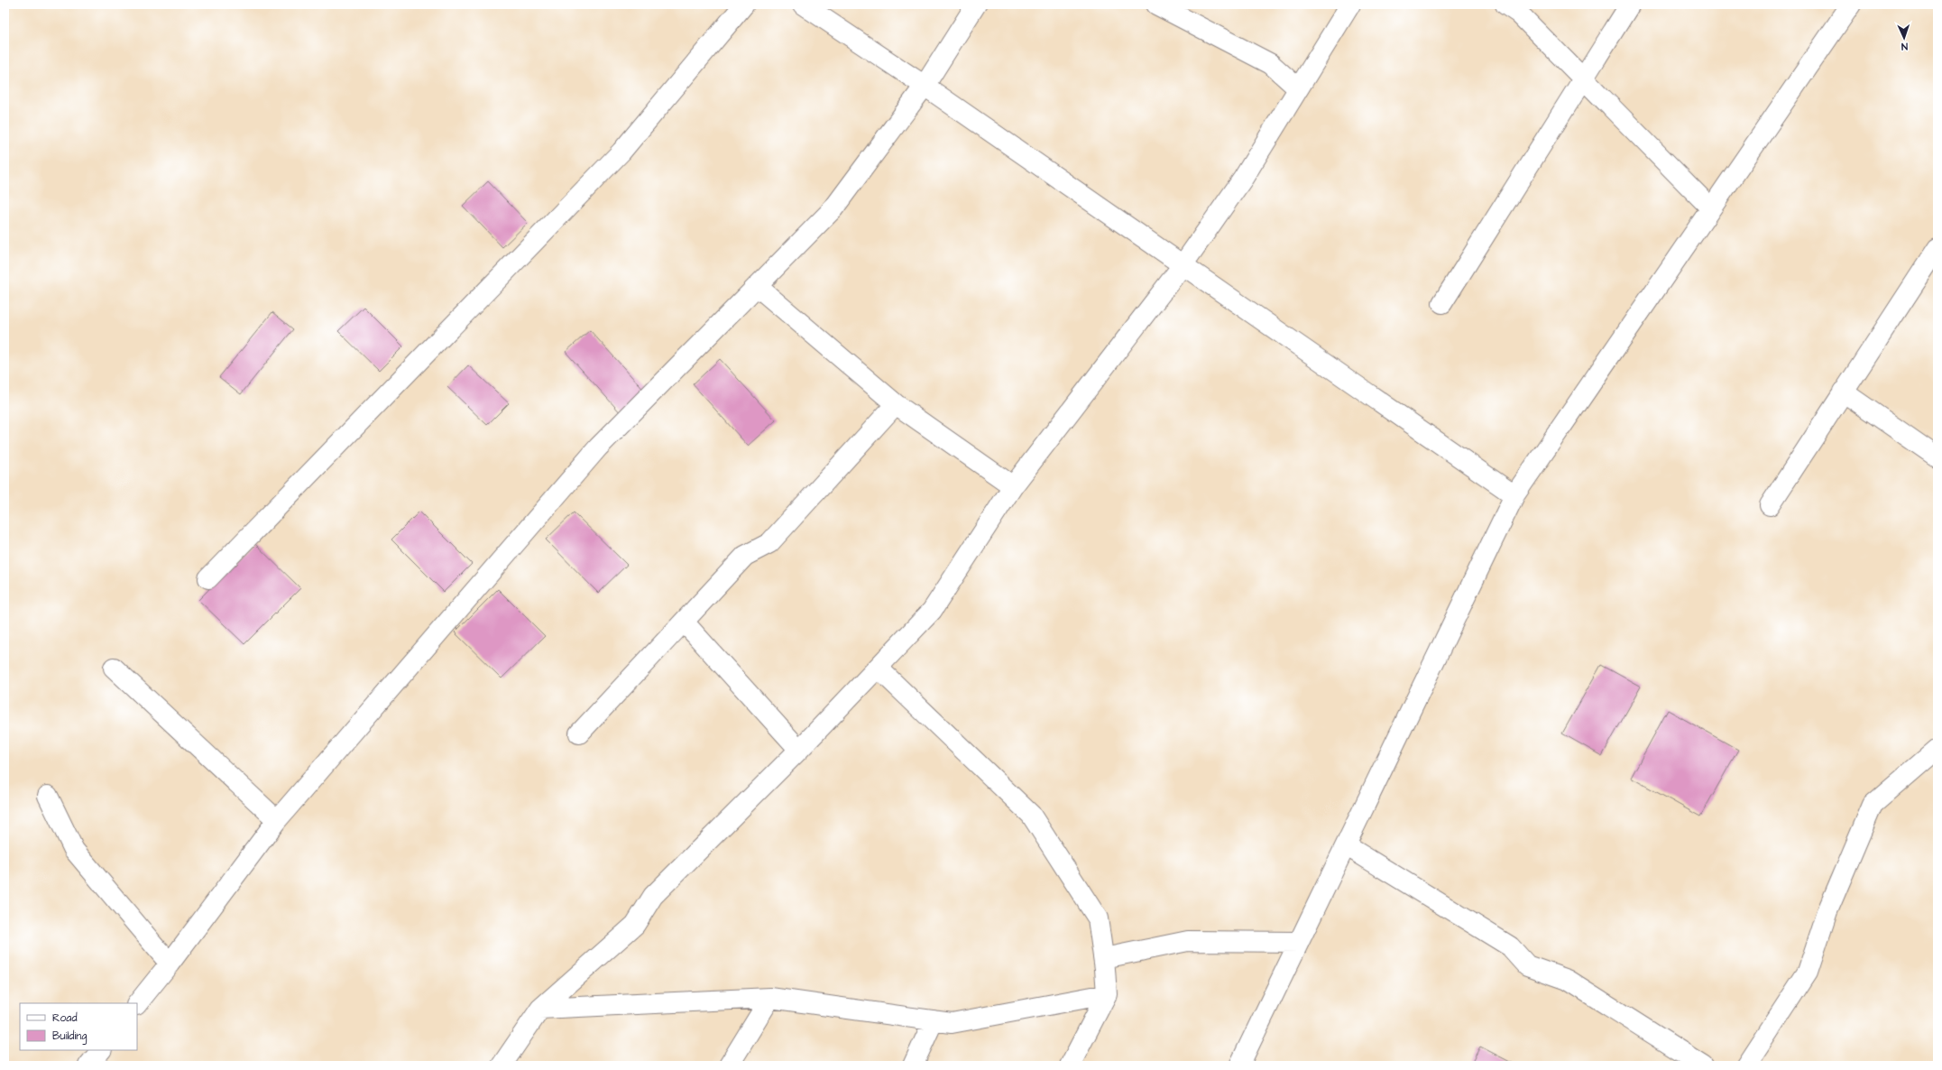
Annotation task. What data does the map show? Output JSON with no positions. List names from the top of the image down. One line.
{"legend":["Road","Building"],"north":"bottom"}
